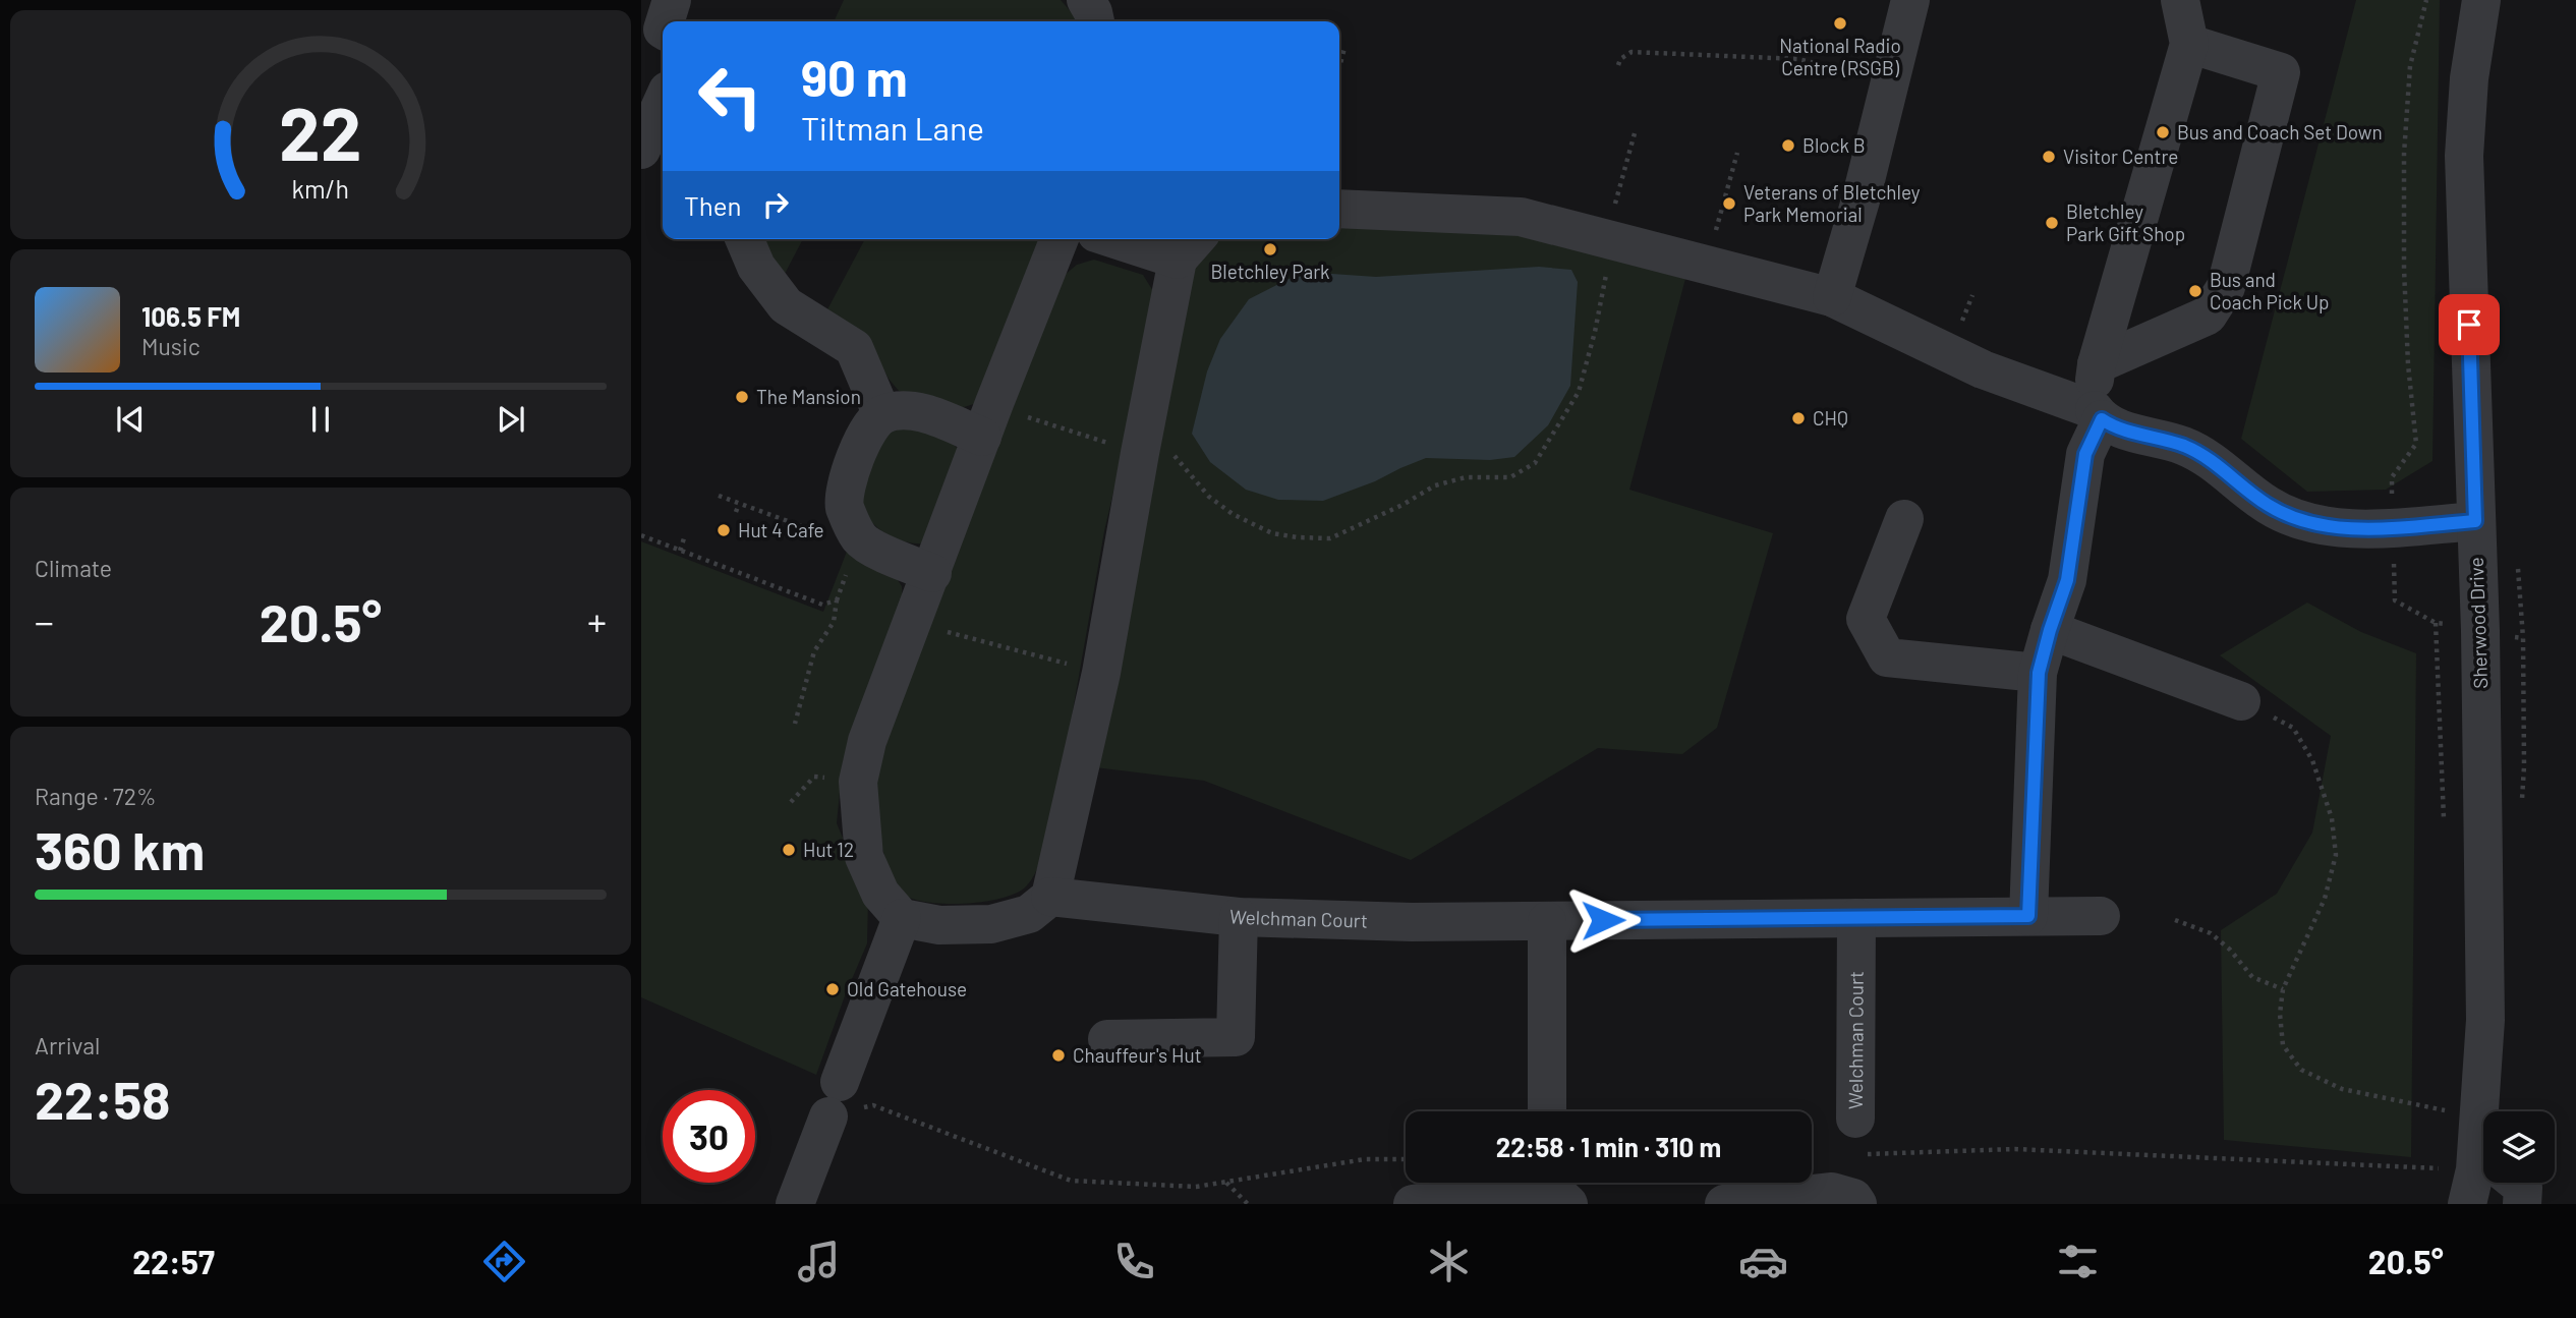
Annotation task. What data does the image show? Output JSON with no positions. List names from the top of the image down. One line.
{"streets":{"street":["Sherwood Drive","Welchman Court"]},"places":["National Radio Centre (RSGB)","Bus and Coach Set Down","Block B","Visitor Centre","Veterans of Bletchley Park Memorial","Bletchley Park Gift Shop","Bletchley Park","Bus and Coach Pick Up","The Mansion","CHQ","Hut 4 Cafe","Hut 12","Old Gatehouse","Chauffeur's Hut"],"page":{"turn":["90 m","Tiltman Lane"],"then":"Then","song":["106.5 FM","Music"],"tile":["Climate",["Range · 72%","360 km"],["Arrival","22:58"]],"heat":["−","20.5°","+"],"limit":"30","trip":"22:58 · 1 min · 310 m","tabs":["22:57","20.5°"],"gauge":["22","km/h"]}}
